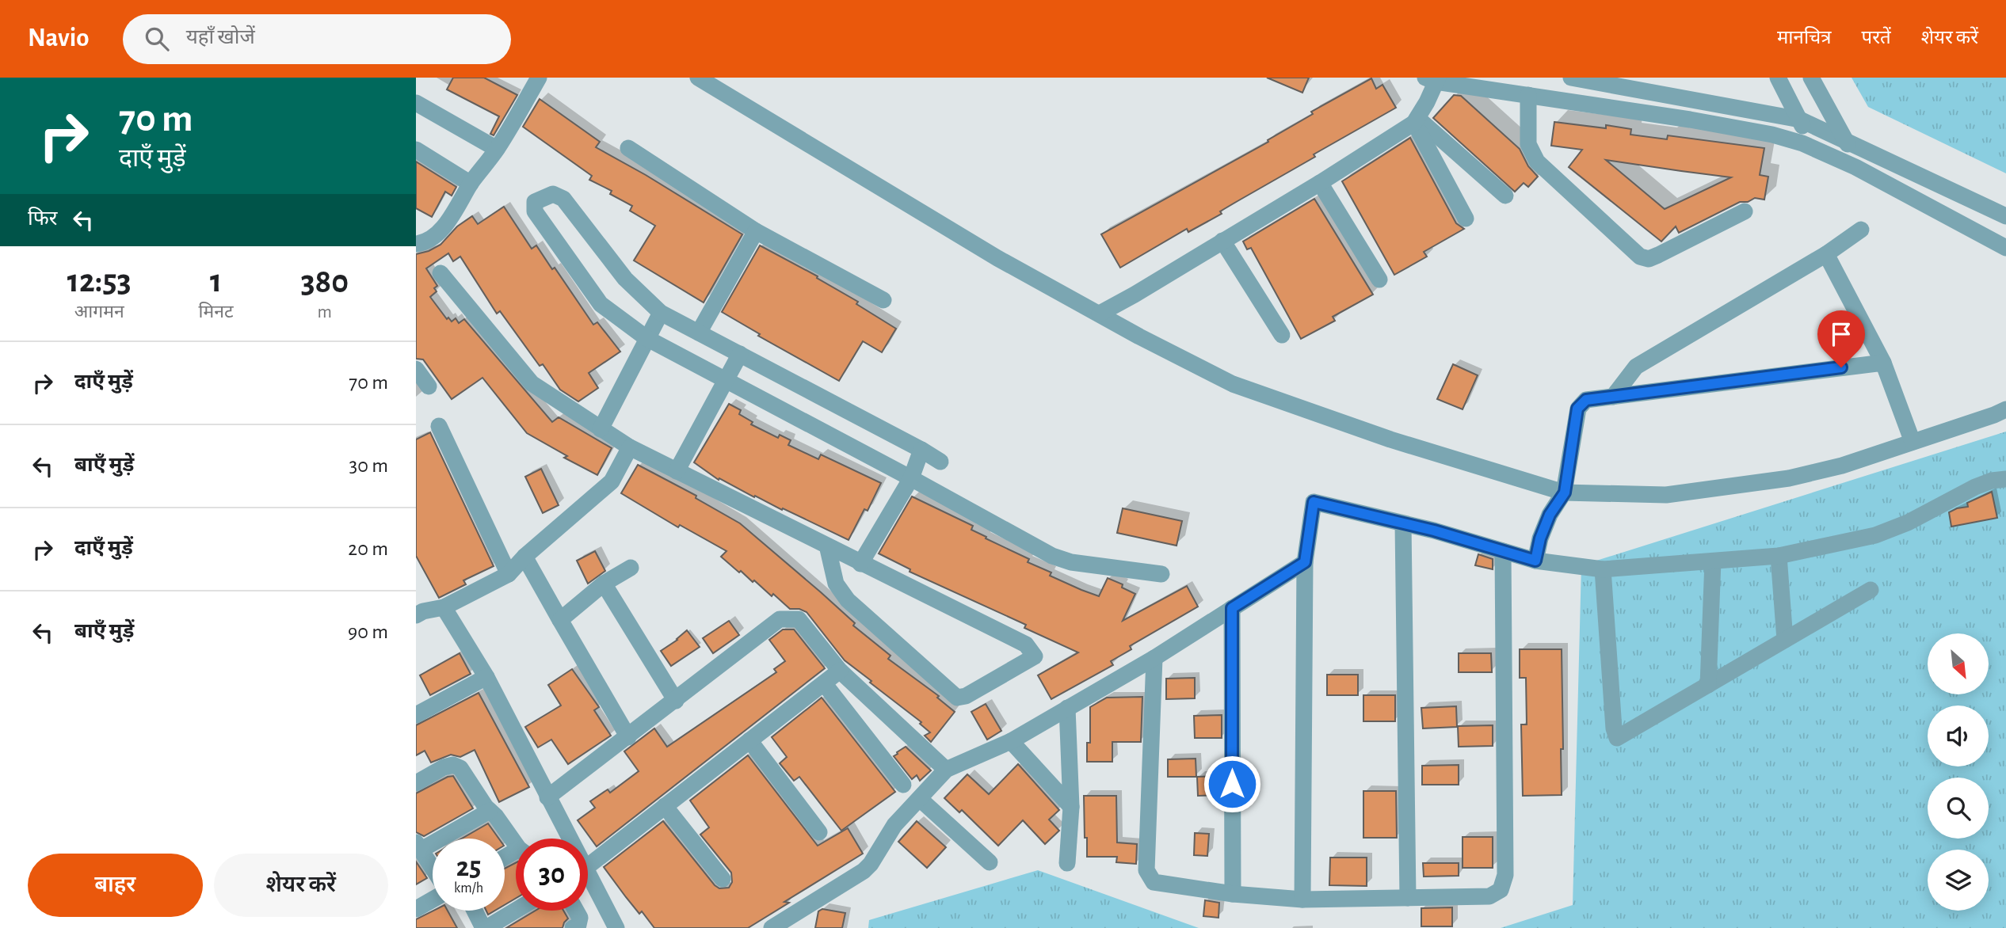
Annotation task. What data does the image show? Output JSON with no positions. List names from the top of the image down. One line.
{"north":"bottom right","page":{"header":"Navio","search":"यहाँ खोजें","nav":["मानचित्र","परतें","शेयर करें"],"turn":["70 m","दाएँ मुड़ें"],"then":"फिर","eta":["12:53","आगमन","1","मिनट","380","m"],"list":[{"name":"दाएँ मुड़ें","value":"70 m"},{"name":"बाएँ मुड़ें","value":"30 m"},{"name":"दाएँ मुड़ें","value":"20 m"},{"name":"बाएँ मुड़ें","value":"90 m"}],"speed":"25 km/h","limit":"30","buttons":["बाहर","शेयर करें"]}}
